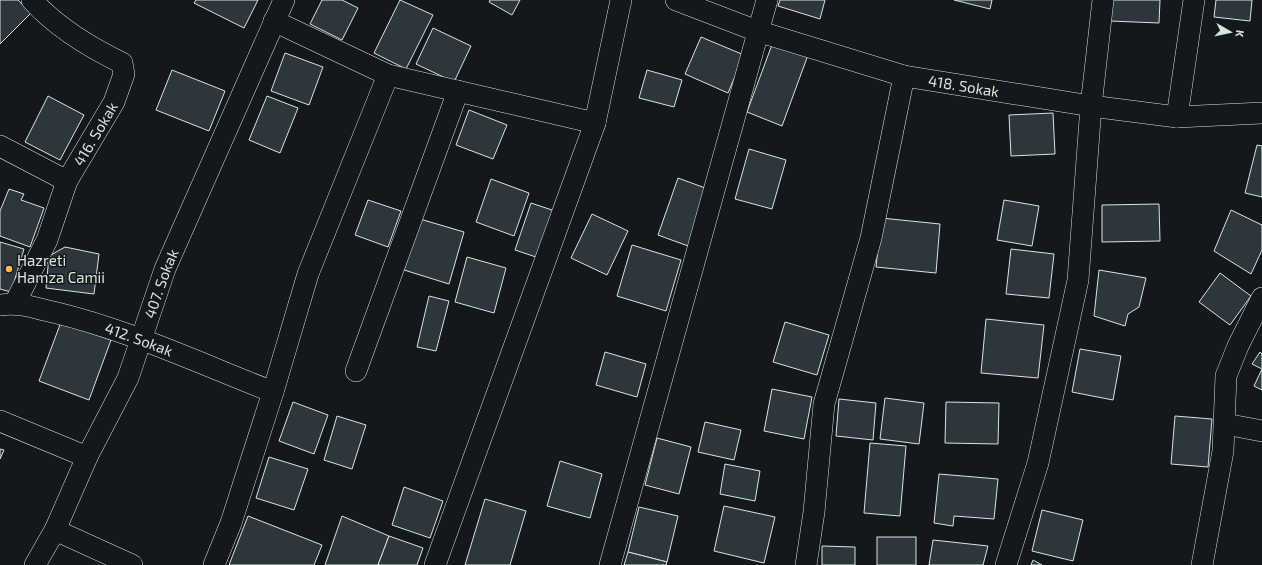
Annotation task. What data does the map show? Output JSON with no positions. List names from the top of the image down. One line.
{"streets":{"street":["418. Sokak","416. Sokak","407. Sokak","412. Sokak"]},"crossings":[["416. Sokak","412. Sokak"],["407. Sokak","412. Sokak"]],"places":["Hazreti Hamza Camii"],"north":"right"}
